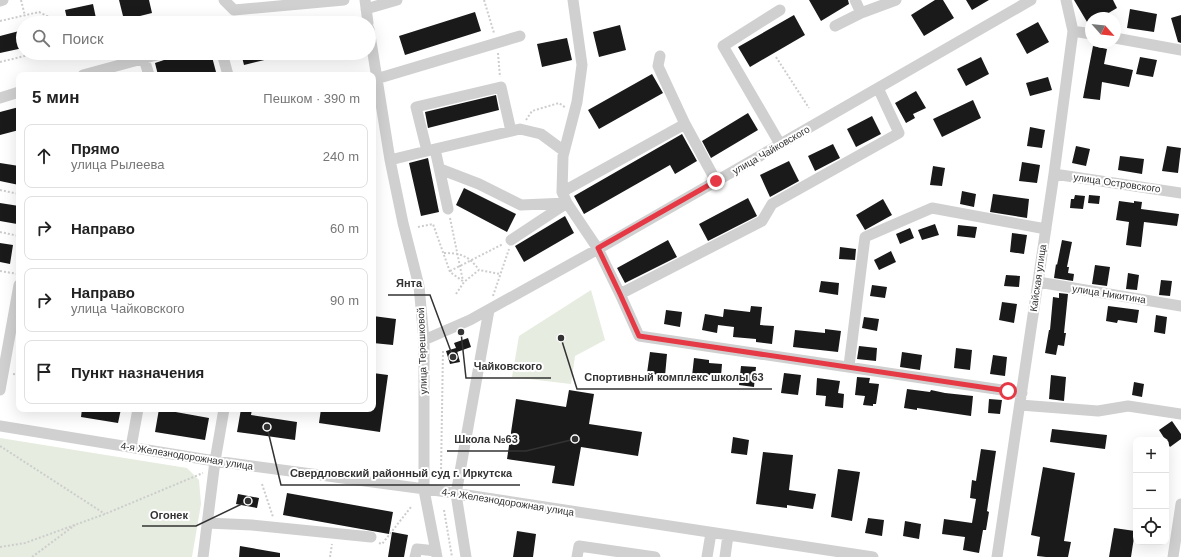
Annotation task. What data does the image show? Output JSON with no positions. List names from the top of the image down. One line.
{"streets":{"street":["улица Чайковского","улица Островского","Кайская улица","улица Никитина","улица Терешковой","4-я Железнодорожная улица"]},"crossings":[["улица Чайковского","улица Терешковой"],["улица Островского","Кайская улица"],["Кайская улица","улица Никитина"],["улица Терешковой","4-я Железнодорожная улица"]],"places":["Чайковского","Спортивный комплекс школы 63","Янта","Свердловский районный суд г. Иркутска","Школа №63","Огонек"],"north":"bottom right","page":{"search":"Поиск","heading":["5 мин","Пешком · 390 m"],"list":[["Прямо","улица Рылеева","240 m"],["Направо","60 m"],["Направо","улица Чайковского","90 m"],"Пункт назначения"],"map_buttons":["+","−"]}}
